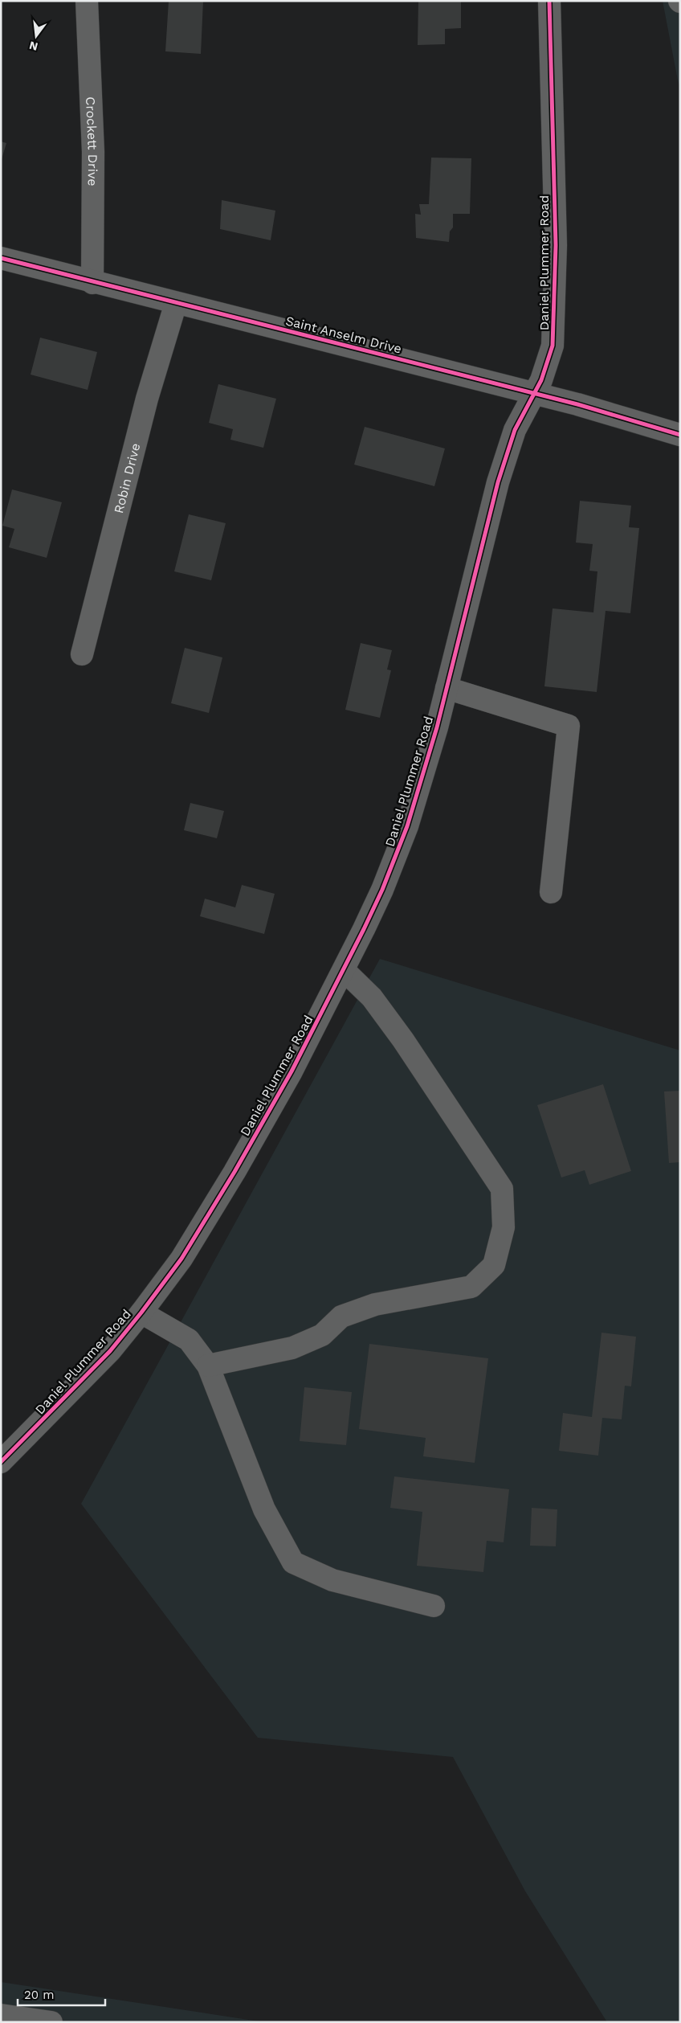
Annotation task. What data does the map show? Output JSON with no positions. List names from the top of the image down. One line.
{"streets":{"street":["Crockett Drive","Daniel Plummer Road","Saint Anselm Drive","Robin Drive"]},"crossings":[["Crockett Drive","Saint Anselm Drive"],["Daniel Plummer Road","Saint Anselm Drive"],["Saint Anselm Drive","Robin Drive"]],"scale_bar":"20 m","north":"bottom"}
